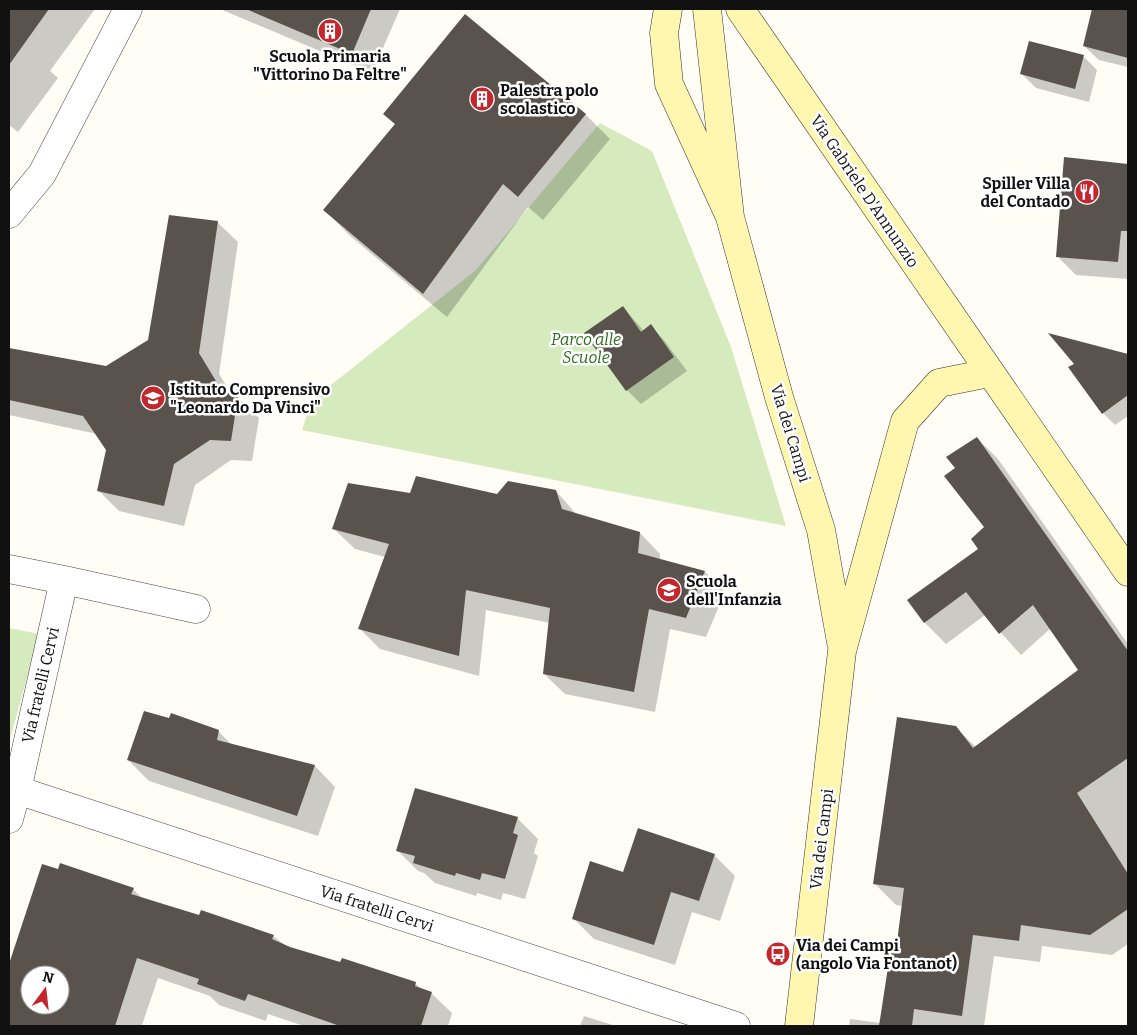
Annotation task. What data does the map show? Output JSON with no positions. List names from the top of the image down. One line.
{"streets":{"street":["Via Gabriele D'Annunzio","Via dei Campi","Via fratelli Cervi"]},"crossings":[["Via Gabriele D'Annunzio","Via dei Campi"]],"parks":["Parco alle Scuole"],"places":{"building":["Scuola Primaria \"Vittorino Da Feltre\"","Palestra polo scolastico"],"restaurant":["Spiller Villa del Contado"],"school or university":["Istituto Comprensivo \"Leonardo Da Vinci\"","Scuola dell'Infanzia"],"bus stop":["Via dei Campi (angolo Via Fontanot)"]},"north":"top"}
